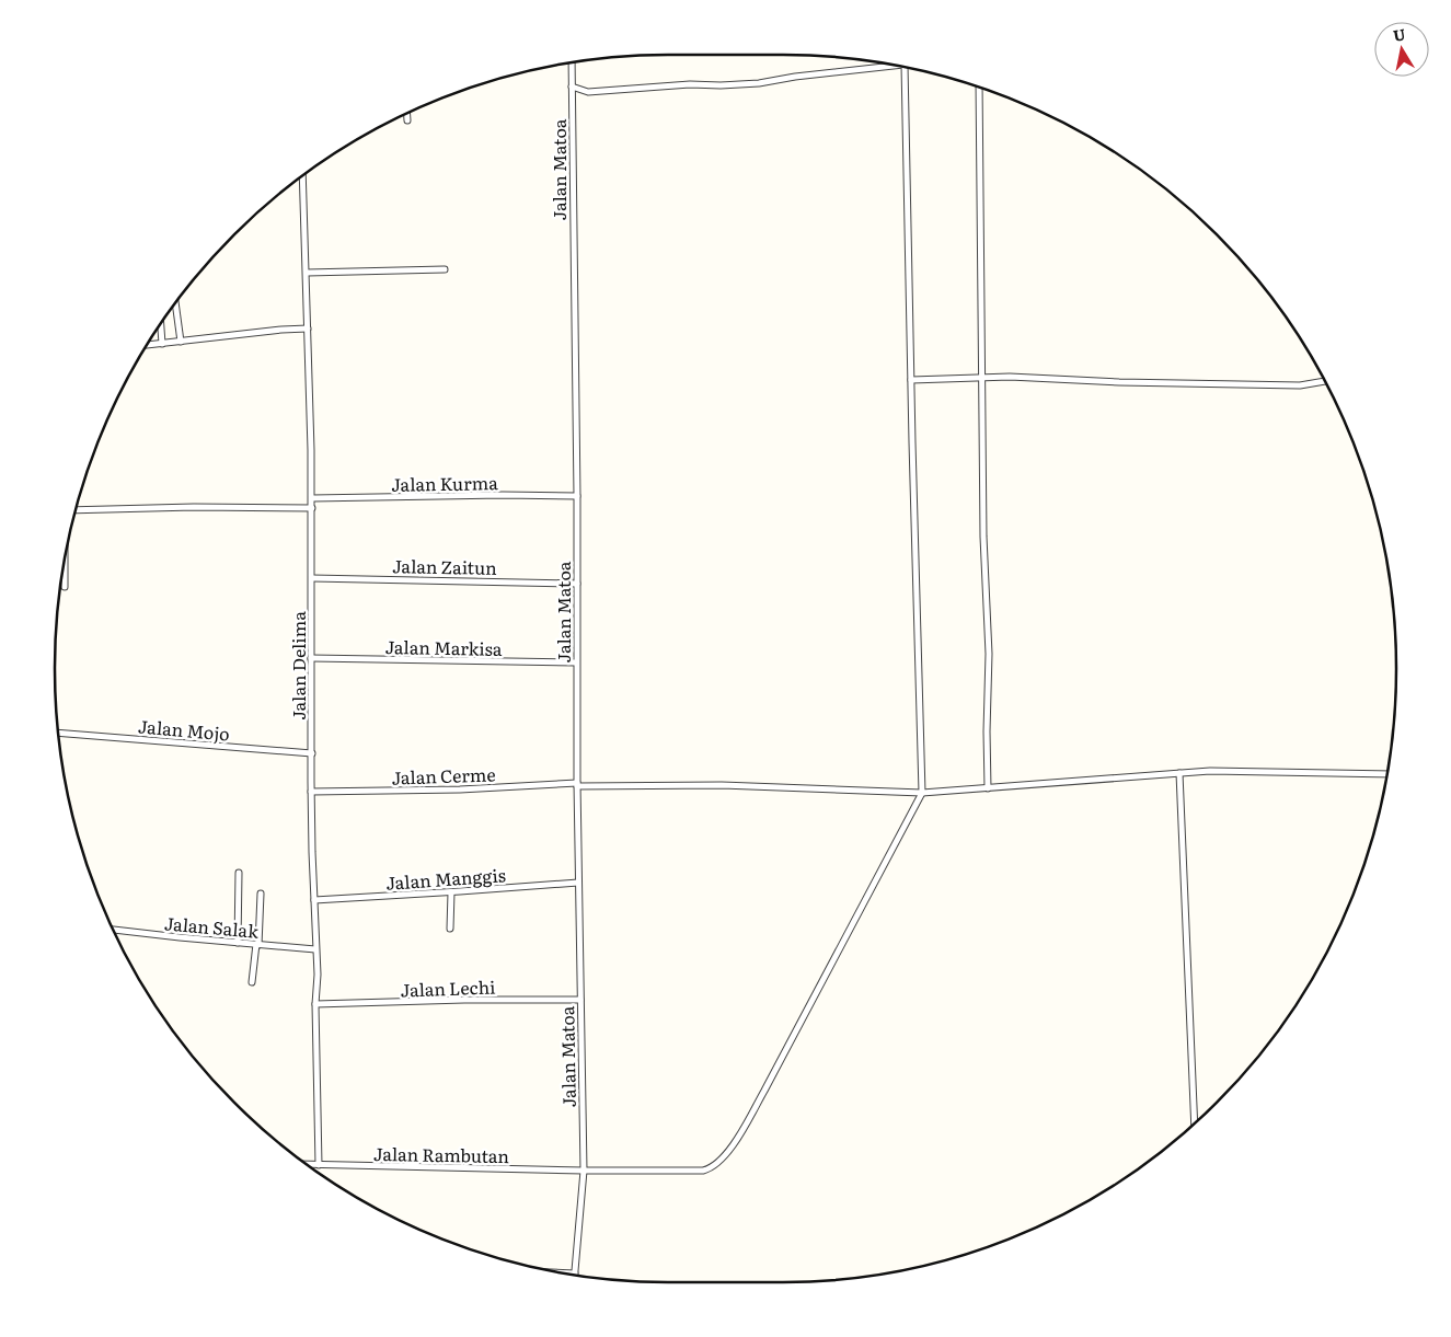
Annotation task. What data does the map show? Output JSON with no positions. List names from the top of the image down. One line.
{"streets":{"street":["Jalan Matoa","Jalan Kurma","Jalan Zaitun","Jalan Markisa","Jalan Delima","Jalan Mojo","Jalan Cerme","Jalan Manggis","Jalan Salak","Jalan Lechi","Jalan Rambutan"]},"crossings":[["Jalan Matoa","Jalan Kurma"],["Jalan Matoa","Jalan Zaitun"],["Jalan Matoa","Jalan Markisa"],["Jalan Matoa","Jalan Cerme"],["Jalan Matoa","Jalan Manggis"],["Jalan Matoa","Jalan Lechi"],["Jalan Matoa","Jalan Rambutan"],["Jalan Kurma","Jalan Delima"],["Jalan Zaitun","Jalan Delima"],["Jalan Markisa","Jalan Delima"],["Jalan Delima","Jalan Mojo"],["Jalan Delima","Jalan Cerme"],["Jalan Delima","Jalan Manggis"],["Jalan Delima","Jalan Salak"],["Jalan Delima","Jalan Lechi"],["Jalan Delima","Jalan Rambutan"],["Jalan Cerme","Jalan Rambutan"]],"north":"top"}
